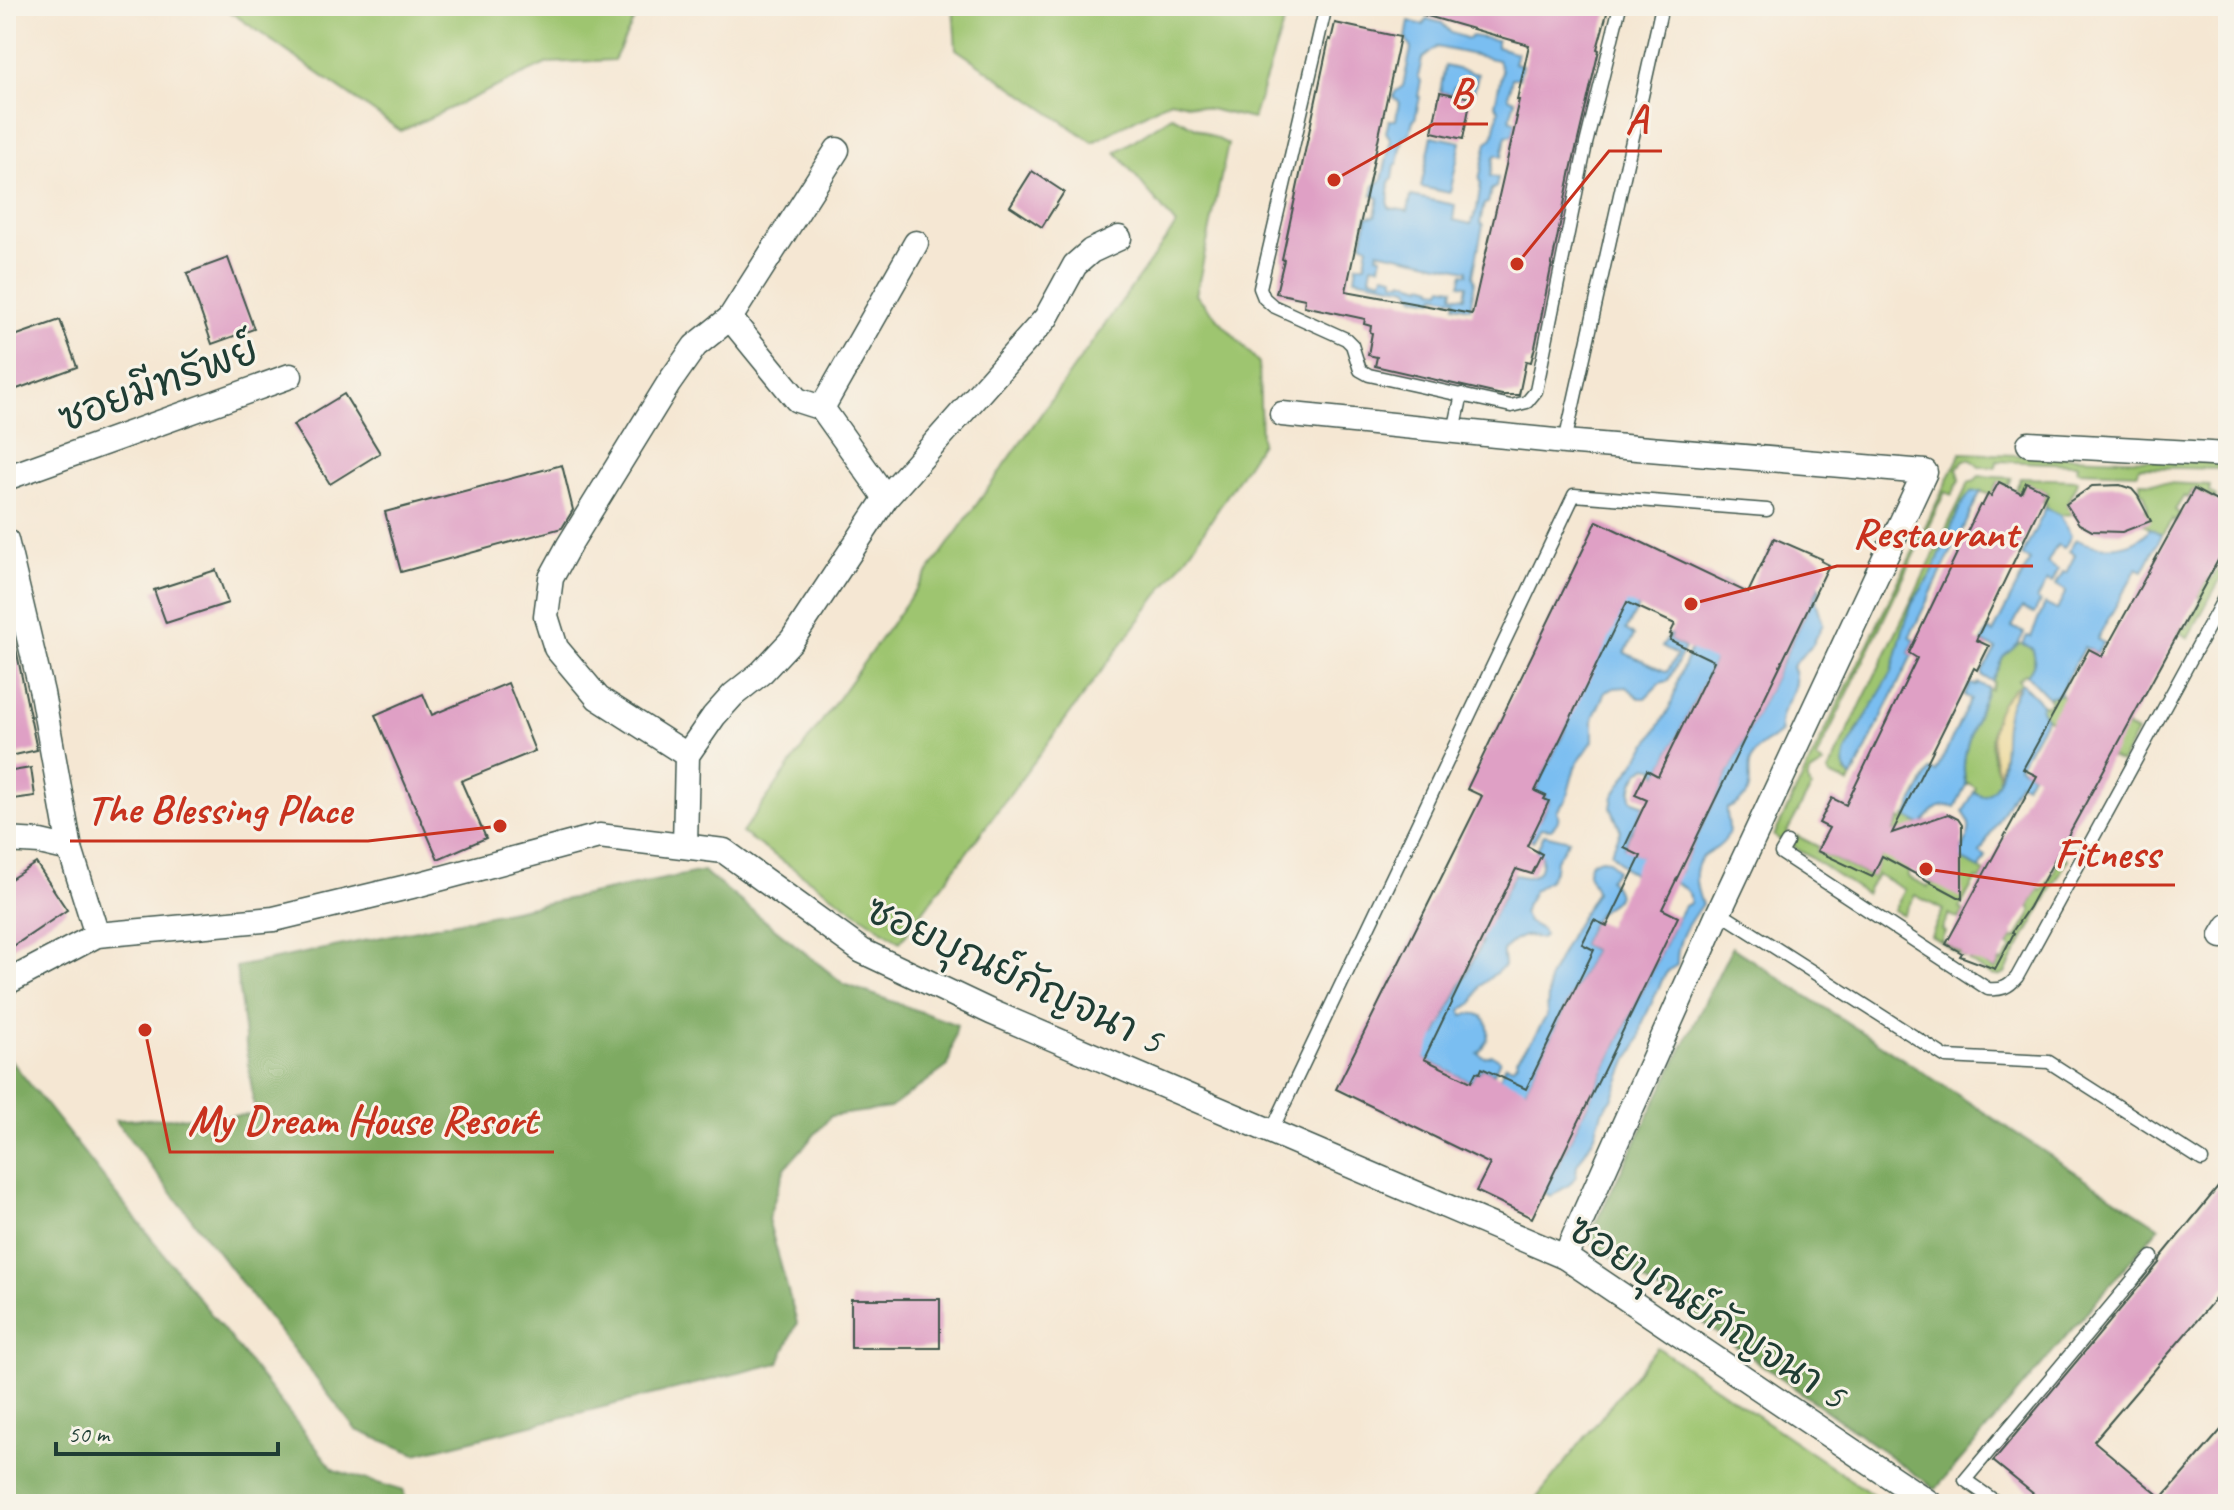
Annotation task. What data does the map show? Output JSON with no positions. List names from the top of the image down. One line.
{"streets":{"street":["ซอยมีทรัพย์","ซอยบุณย์กัญจนา 5"]},"places":["B","A","Restaurant","The Blessing Place","Fitness","My Dream House Resort"],"scale_bar":"50 m"}
